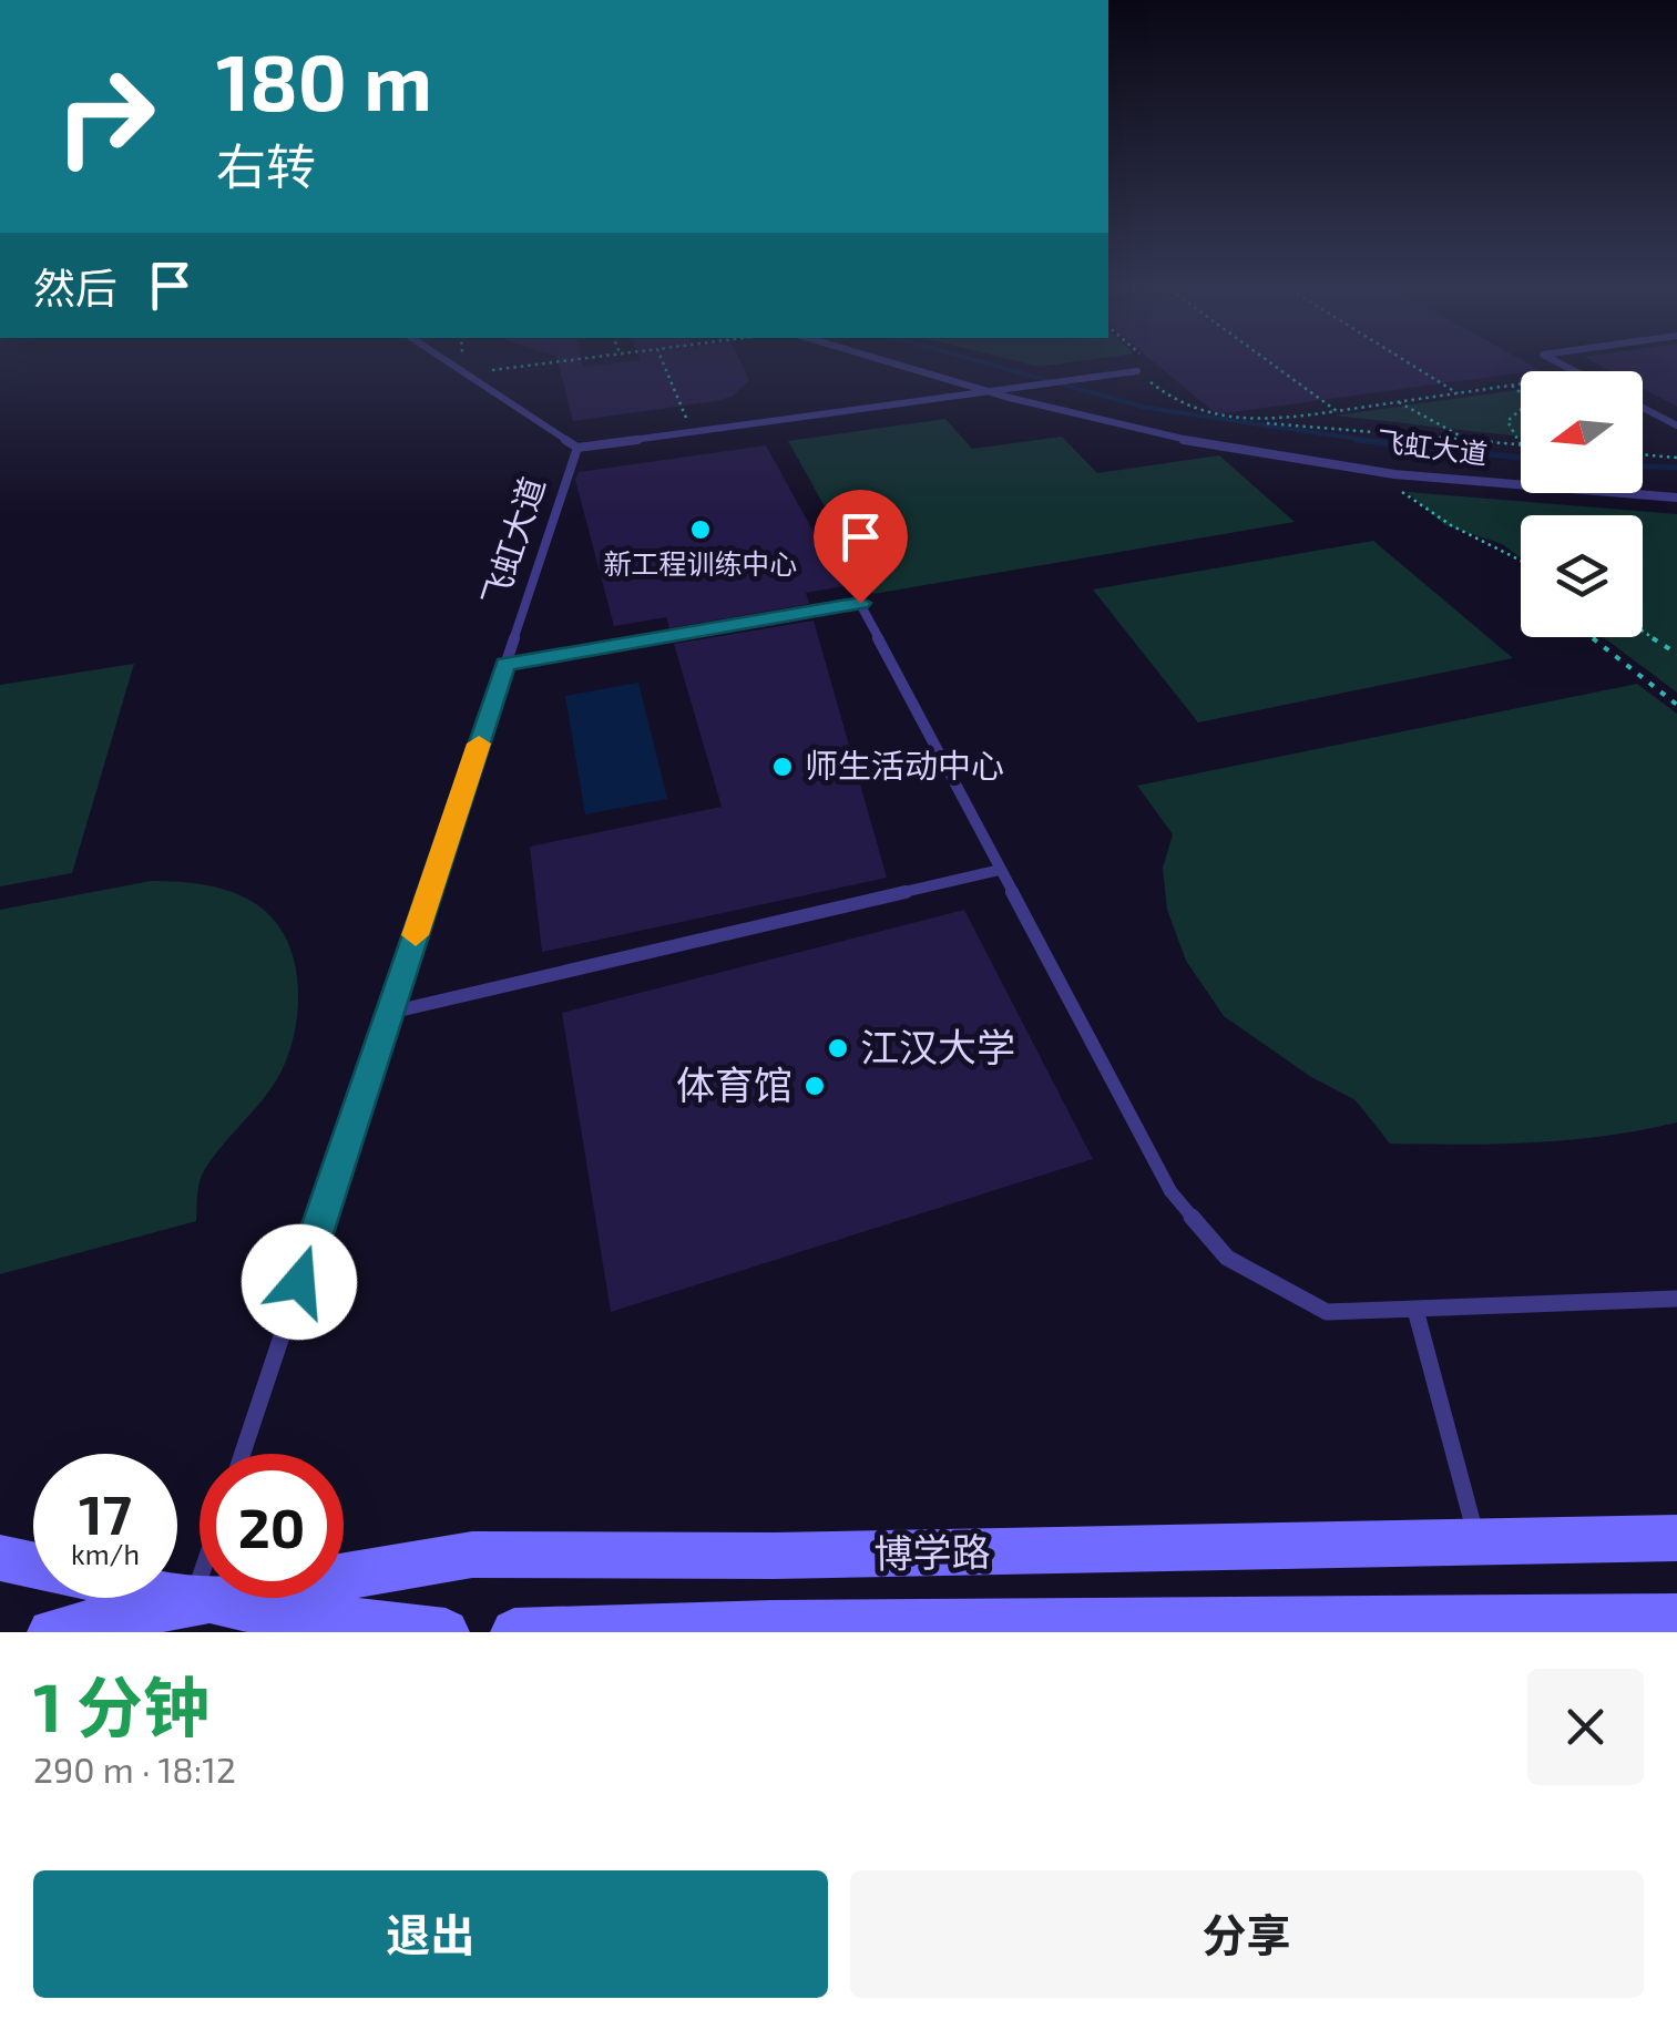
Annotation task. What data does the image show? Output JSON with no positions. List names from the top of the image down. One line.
{"streets":{"main road":["博学路"],"lane":["飞虹大道"]},"places":["新工程训练中心","师生活动中心","江汉大学","体育馆"],"north":"left","page":{"turn":["180 m","右转"],"then":"然后","speed":"17 km/h","limit":"20","heading":["1 分钟","290 m · 18:12"],"buttons":["退出","分享"]}}
